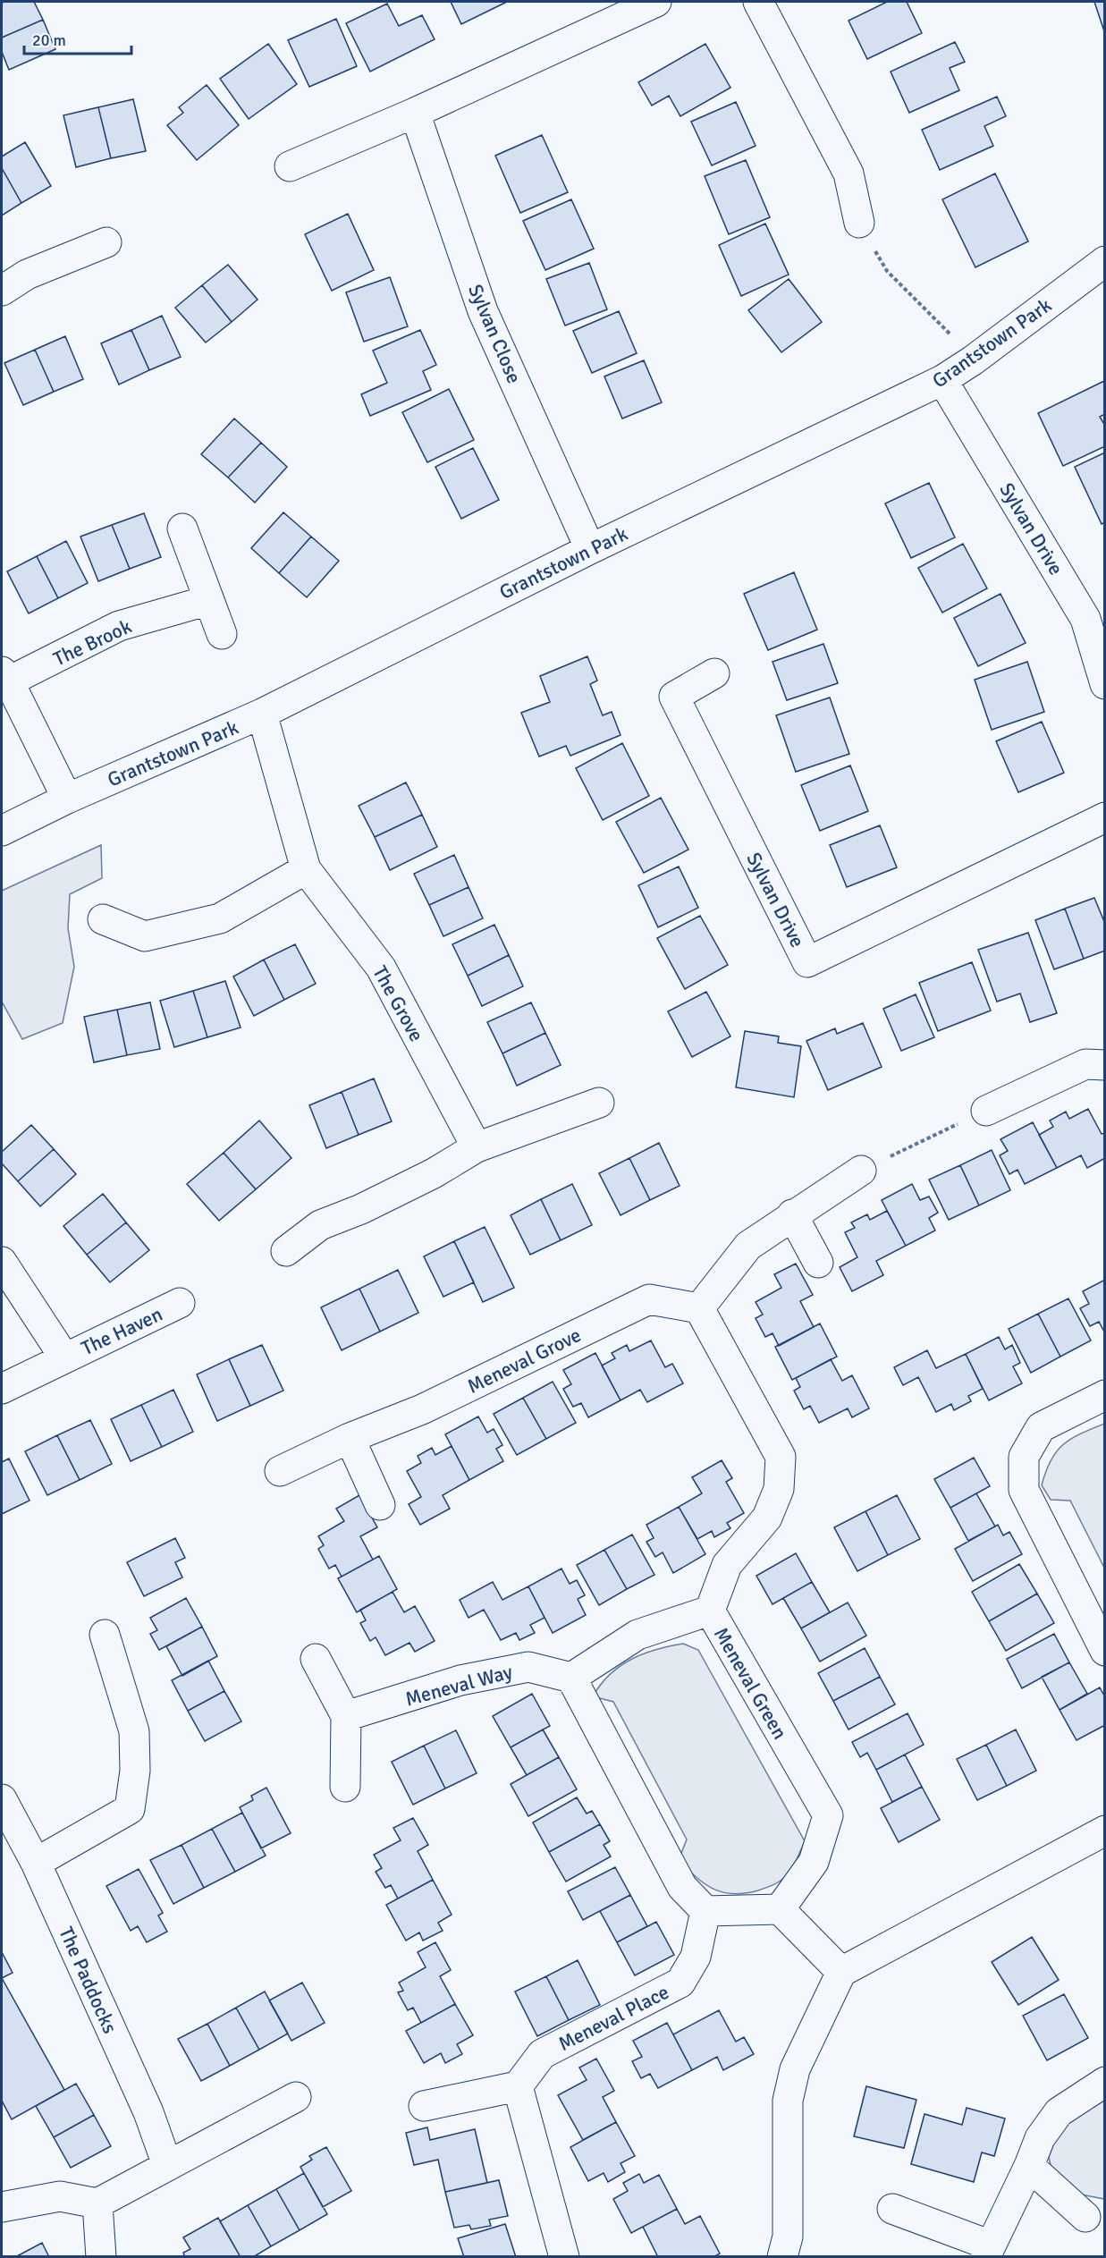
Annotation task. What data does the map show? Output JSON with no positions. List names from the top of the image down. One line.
{"streets":{"street":["Sylvan Close","Grantstown Park","Sylvan Drive","The Brook","The Grove","The Haven","Meneval Grove","Meneval Green","Meneval Way","The Paddocks","Meneval Place"]},"crossings":[["Sylvan Close","Grantstown Park"],["Grantstown Park","Sylvan Drive"],["Grantstown Park","The Brook"],["Grantstown Park","The Grove"],["Meneval Green","Meneval Way"]],"scale_bar":"20 m"}
